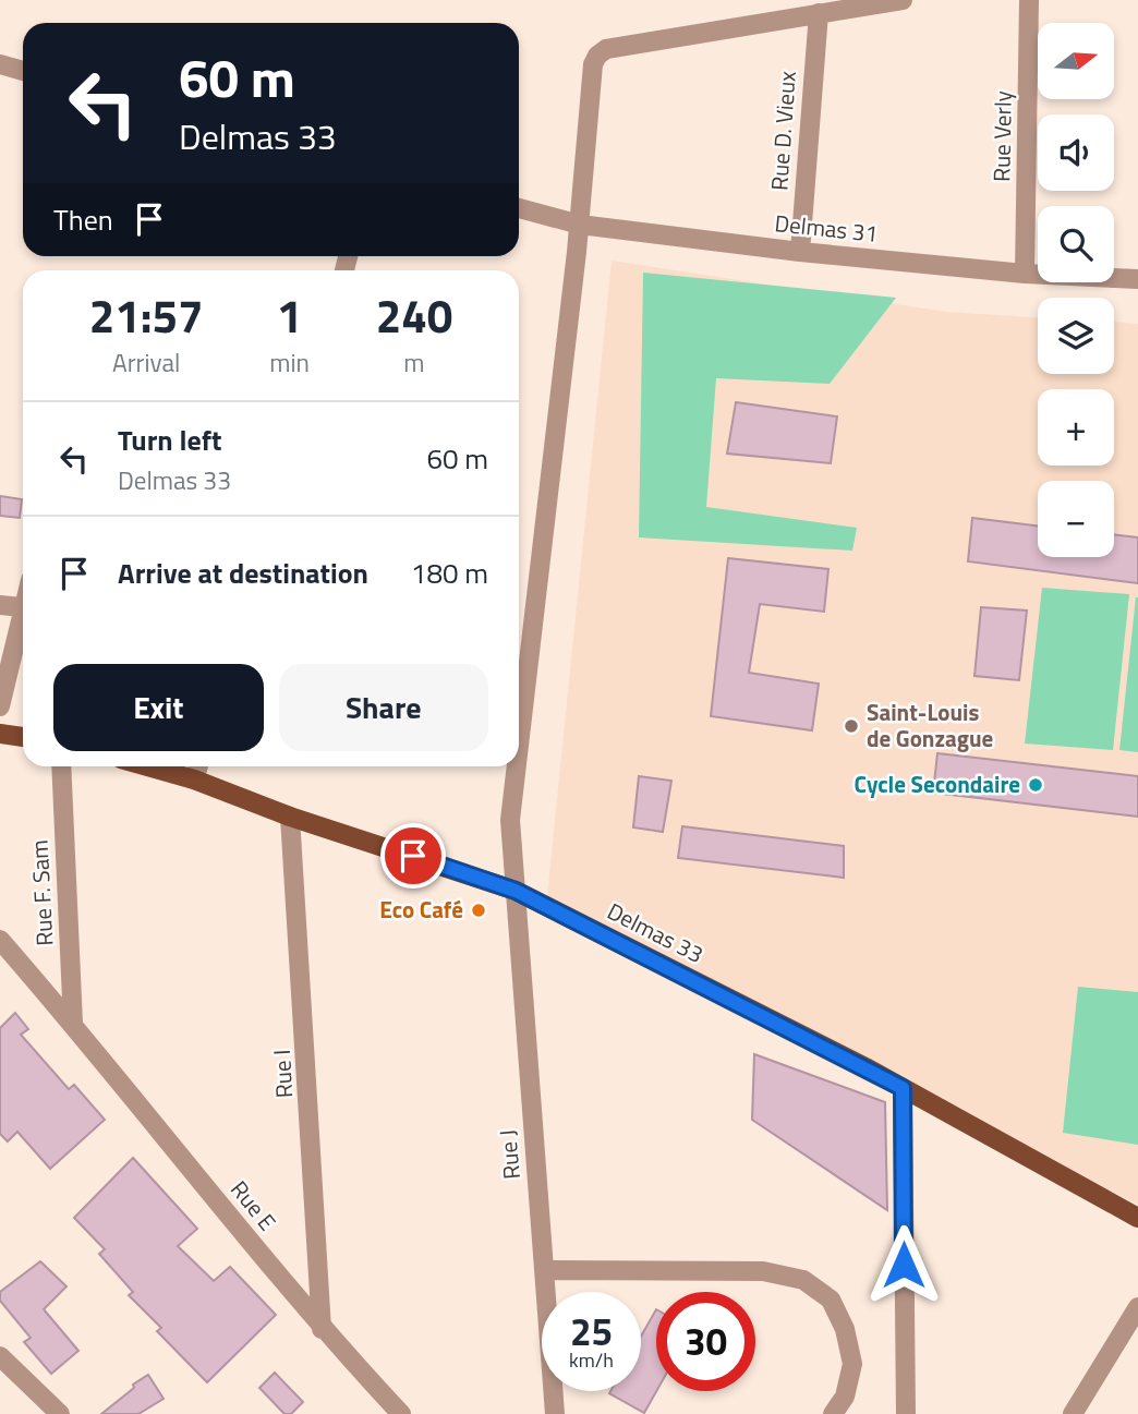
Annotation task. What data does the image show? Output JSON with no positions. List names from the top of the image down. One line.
{"streets":{"main road":["Delmas 33"],"street":["Rue D. Vieux","Rue Verly","Delmas 31","Rue F. Sam","Rue I","Rue J","Rue E"]},"crossings":[["Rue D. Vieux","Delmas 31"],["Rue D. Vieux","Rue J"],["Rue Verly","Delmas 31"],["Delmas 31","Rue J"],["Rue F. Sam","Rue E"],["Delmas 33","Rue I"],["Delmas 33","Rue J"],["Rue I","Rue E"]],"places":["Saint-Louis de Gonzague","Cycle Secondaire","Eco Café"],"north":"right","page":{"map_buttons":["+","−"],"turn":["60 m","Delmas 33"],"then":"Then","eta":["21:57","Arrival","1","min","240","m"],"list":[{"name":"Turn left","note":"Delmas 33","value":"60 m"},{"name":"Arrive at destination","value":"180 m"}],"buttons":["Exit","Share"],"speed":"25 km/h","limit":"30"}}
